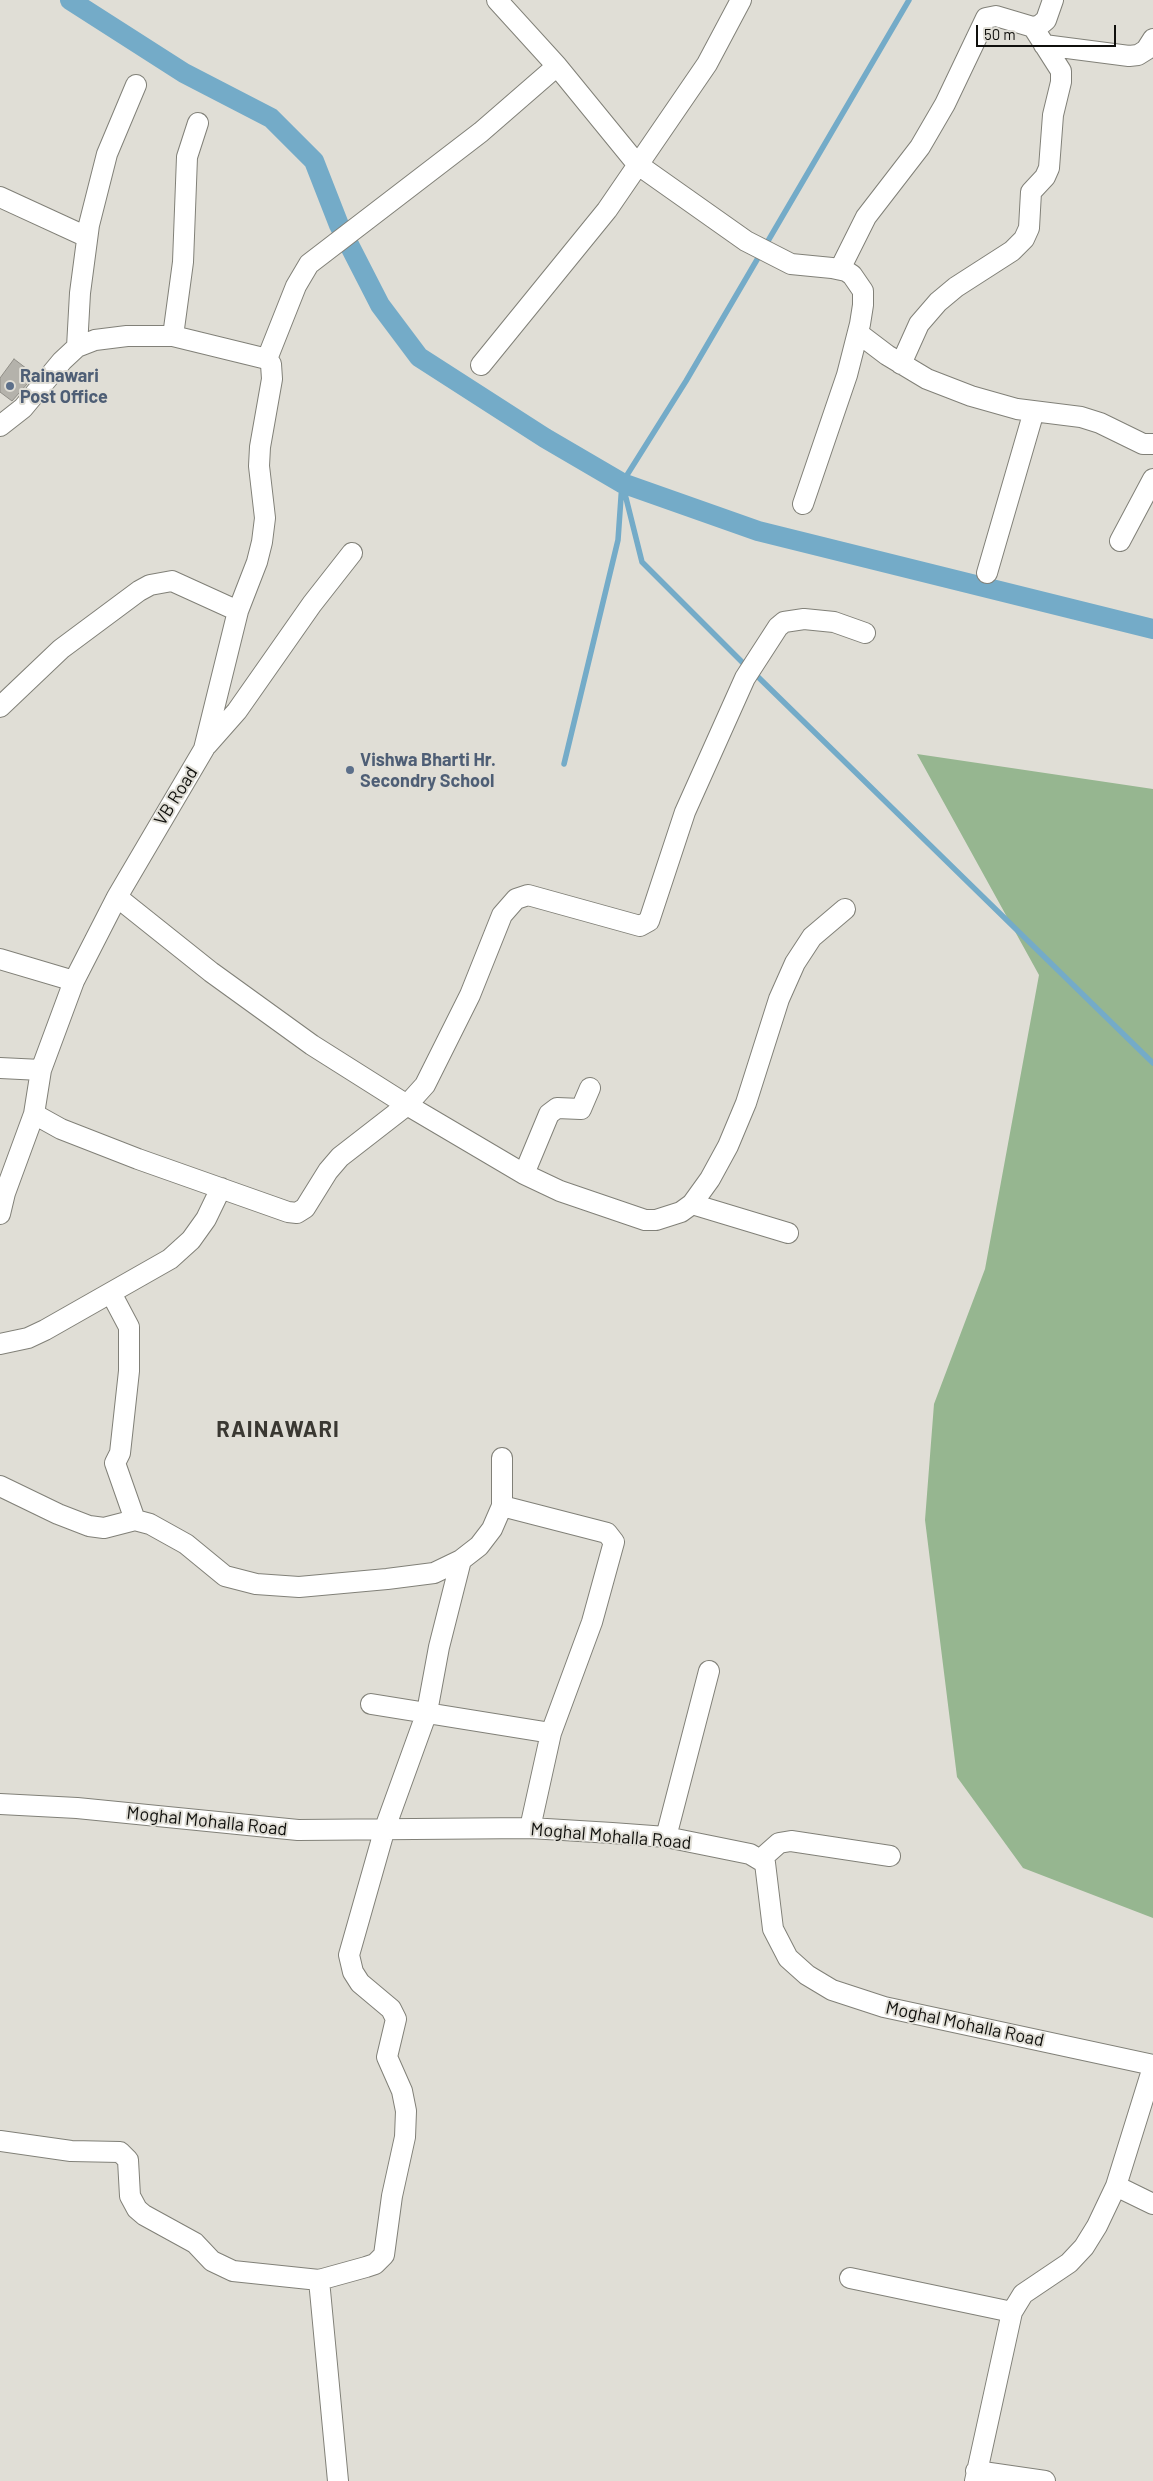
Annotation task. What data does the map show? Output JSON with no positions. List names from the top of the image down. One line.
{"streets":{"street":["VB Road","Moghal Mohalla Road"]},"districts":["RAINAWARI"],"places":["Rainawari Post Office","Vishwa Bharti Hr. Secondry School"],"scale_bar":"50 m"}
